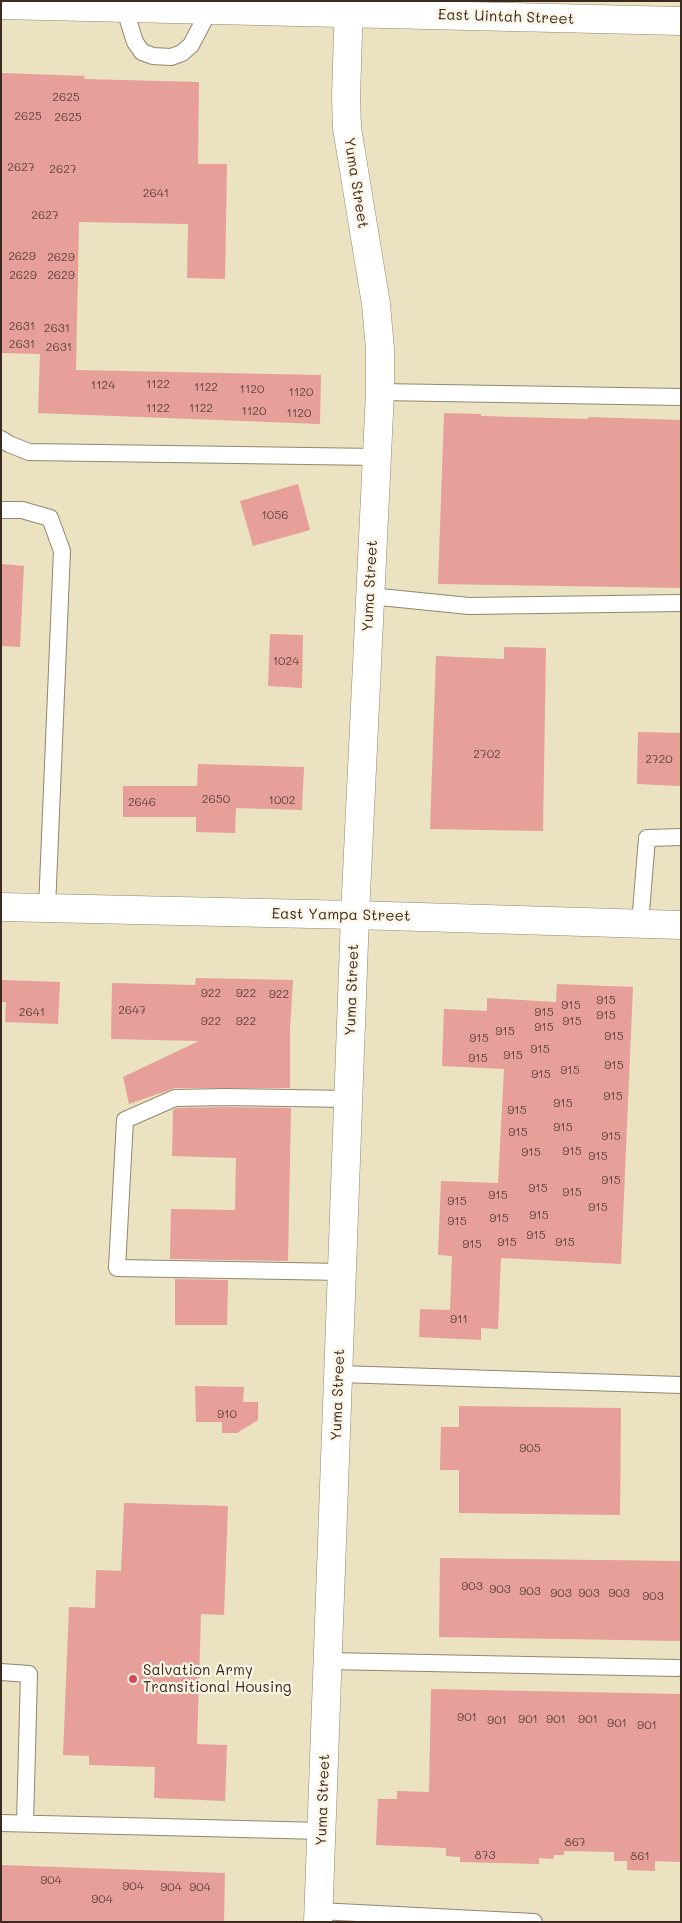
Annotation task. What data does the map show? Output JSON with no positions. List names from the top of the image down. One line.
{"streets":{"street":["East Uintah Street","Yuma Street","East Yampa Street"]},"crossings":[["East Uintah Street","Yuma Street"],["Yuma Street","East Yampa Street"]],"places":["Salvation Army Transitional Housing"],"house_numbers":["2625","2625","2625","2627","2627","2641","2627","2629","2629","2629","2629","2631","2631","2631","2631","1122","1124","1122","1120","1120","1122","1122","1120","1120","1056","1024","2702","2720","2650","1002","2646","922","922","922","915","915","2647","2641","915","915","922","922","915","915","915","915","915","915","915","915","915","915","915","915","915","915","915","915","915","915","915","915","915","915","915","915","915","915","915","915","915","915","915","915","915","911","910","905","903","903","903","903","903","903","903","901","901","901","901","901","901","901","867","873","861","904","904","904","904","904"]}
